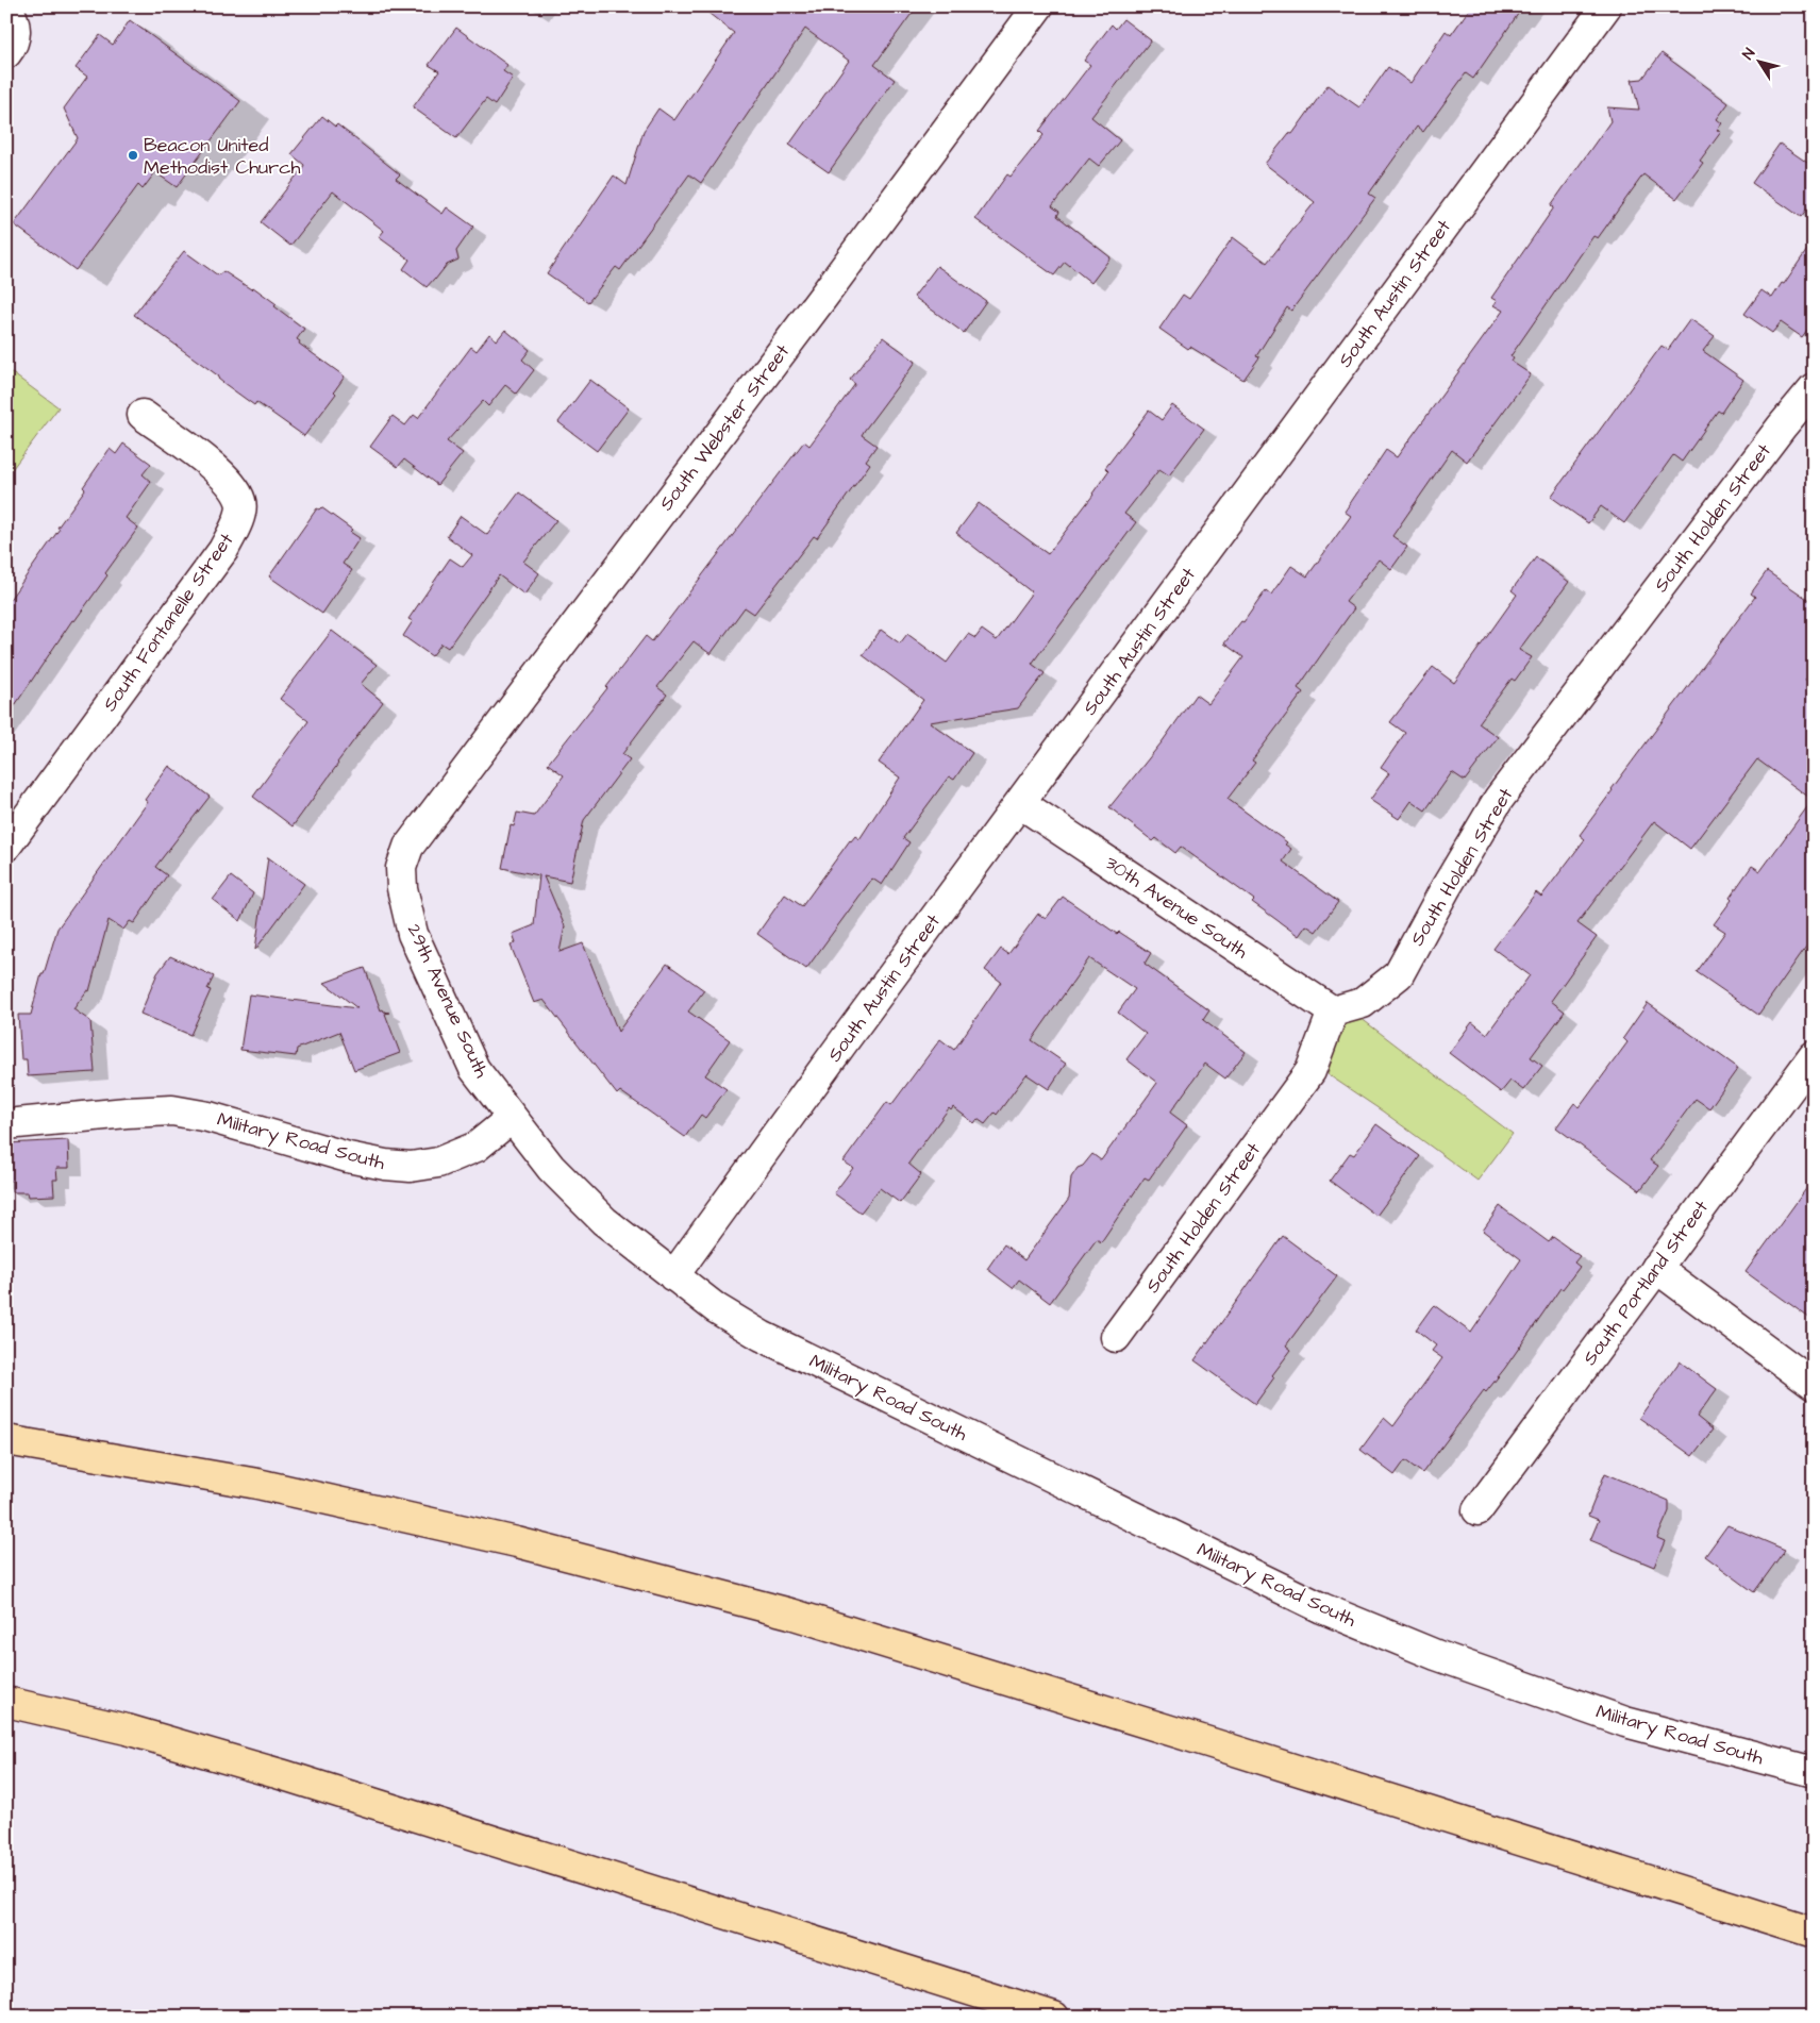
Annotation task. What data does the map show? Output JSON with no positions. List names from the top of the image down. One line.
{"streets":{"street":["South Austin Street","South Webster Street","South Holden Street","South Fontanelle Street","30th Avenue South","29th Avenue South","Military Road South","South Portland Street"]},"crossings":[["South Austin Street","30th Avenue South"],["South Austin Street","Military Road South"],["South Webster Street","29th Avenue South"],["South Holden Street","30th Avenue South"],["29th Avenue South","Military Road South"]],"places":["Beacon United Methodist Church"],"north":"top left"}
